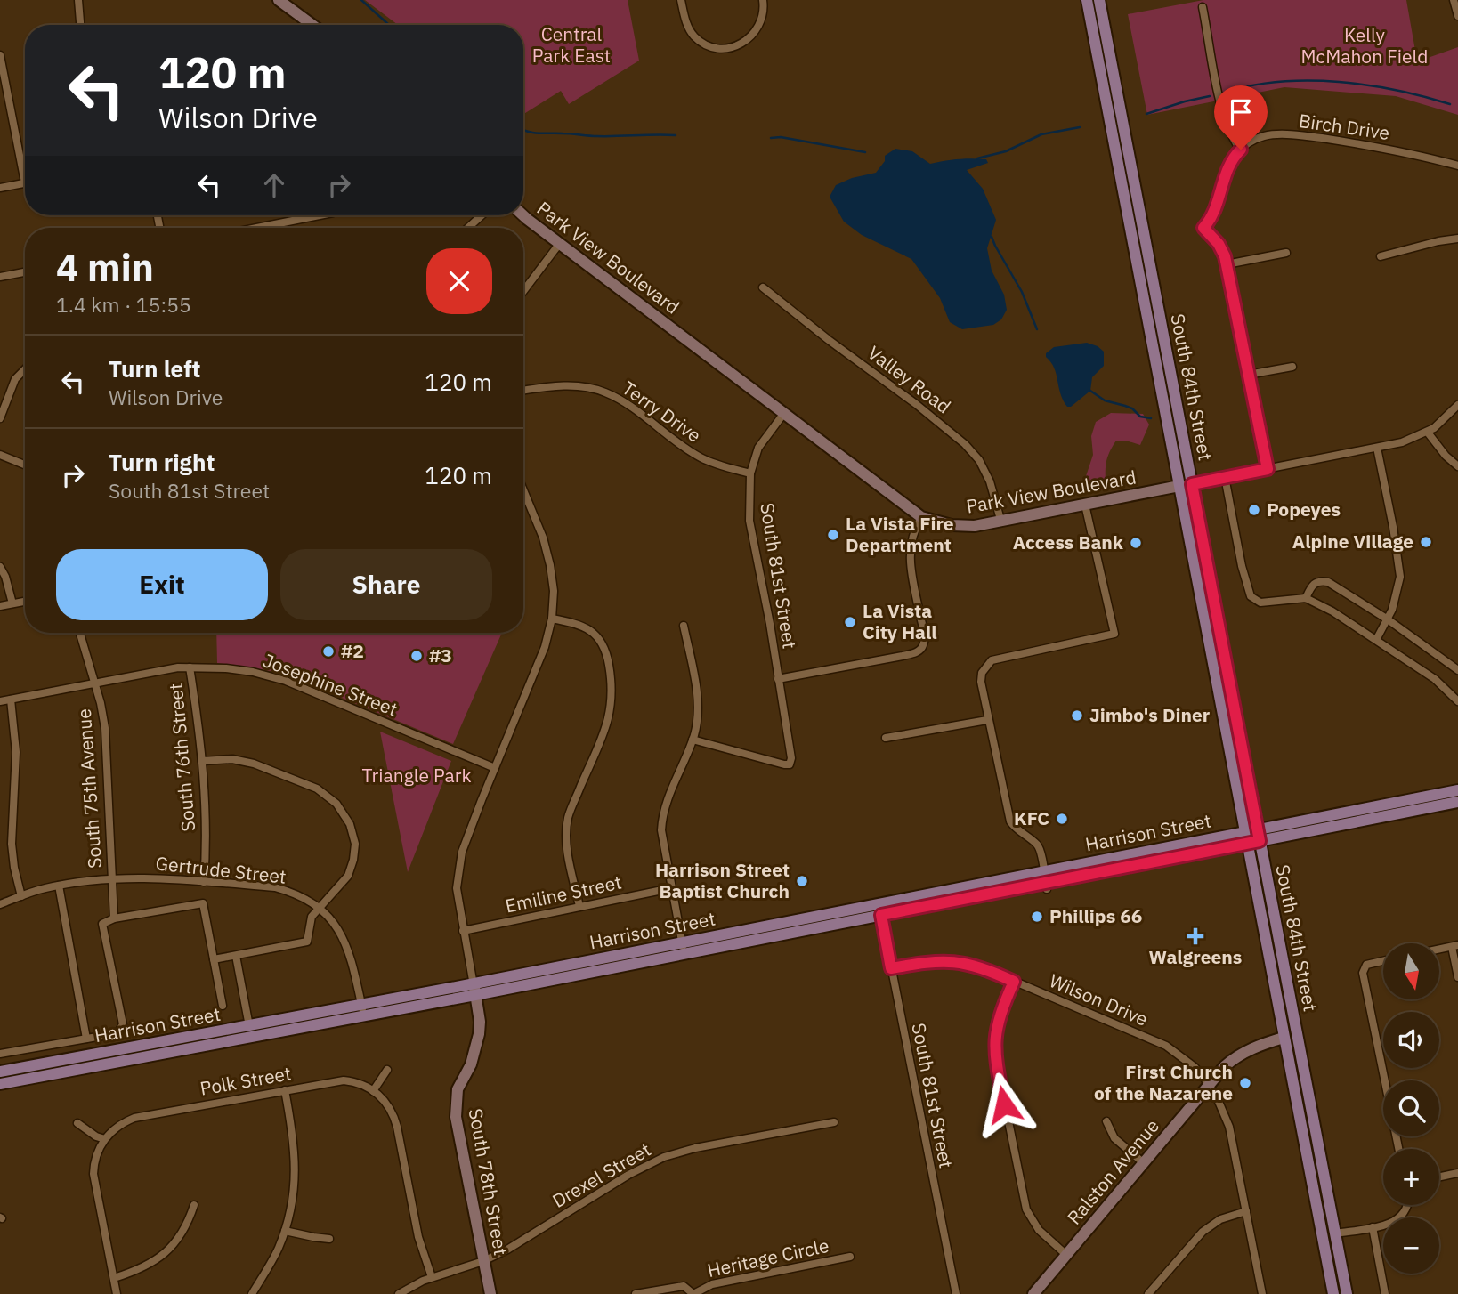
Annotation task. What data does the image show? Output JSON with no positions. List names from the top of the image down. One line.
{"streets":{"main road":["South 84th Street","Harrison Street"],"street":["Birch Drive","Park View Boulevard","Valley Road","Terry Drive","South 81st Street","Josephine Street","South 76th Street","South 75th Avenue","Gertrude Street","Emiline Street","Wilson Drive","Polk Street","Ralston Avenue","Drexel Street","South 78th Street","Heritage Circle"]},"crossings":[["Park View Boulevard","Valley Road"],["Park View Boulevard","South 84th Street"],["Park View Boulevard","South 81st Street"],["South 84th Street","Harrison Street"],["South 84th Street","Ralston Avenue"],["Terry Drive","South 81st Street"],["South 81st Street","Harrison Street"],["South 81st Street","Wilson Drive"],["Josephine Street","South 76th Street"],["Josephine Street","South 75th Avenue"],["Josephine Street","South 78th Street"],["South 76th Street","Gertrude Street"],["South 75th Avenue","Gertrude Street"],["Harrison Street","Gertrude Street"],["Harrison Street","South 78th Street"],["Emiline Street","South 78th Street"],["Wilson Drive","Ralston Avenue"],["Drexel Street","South 78th Street"]],"parks":["Central Park East","Kelly McMahon Field","Triangle Park"],"places":{"other":["Popeyes","La Vista Fire Department","Alpine Village","Access Bank","La Vista City Hall","#2","#3","Jimbo's Diner","KFC","Harrison Street Baptist Church","Phillips 66","First Church of the Nazarene"],"health":["Walgreens"]},"north":"bottom","page":{"turn":["120 m","Wilson Drive"],"heading":["4 min","1.4 km · 15:55"],"list":[{"name":"Turn left","note":"Wilson Drive","value":"120 m"},{"name":"Turn right","note":"South 81st Street","value":"120 m"}],"buttons":["Exit","Share"],"map_buttons":["+","−"]}}
